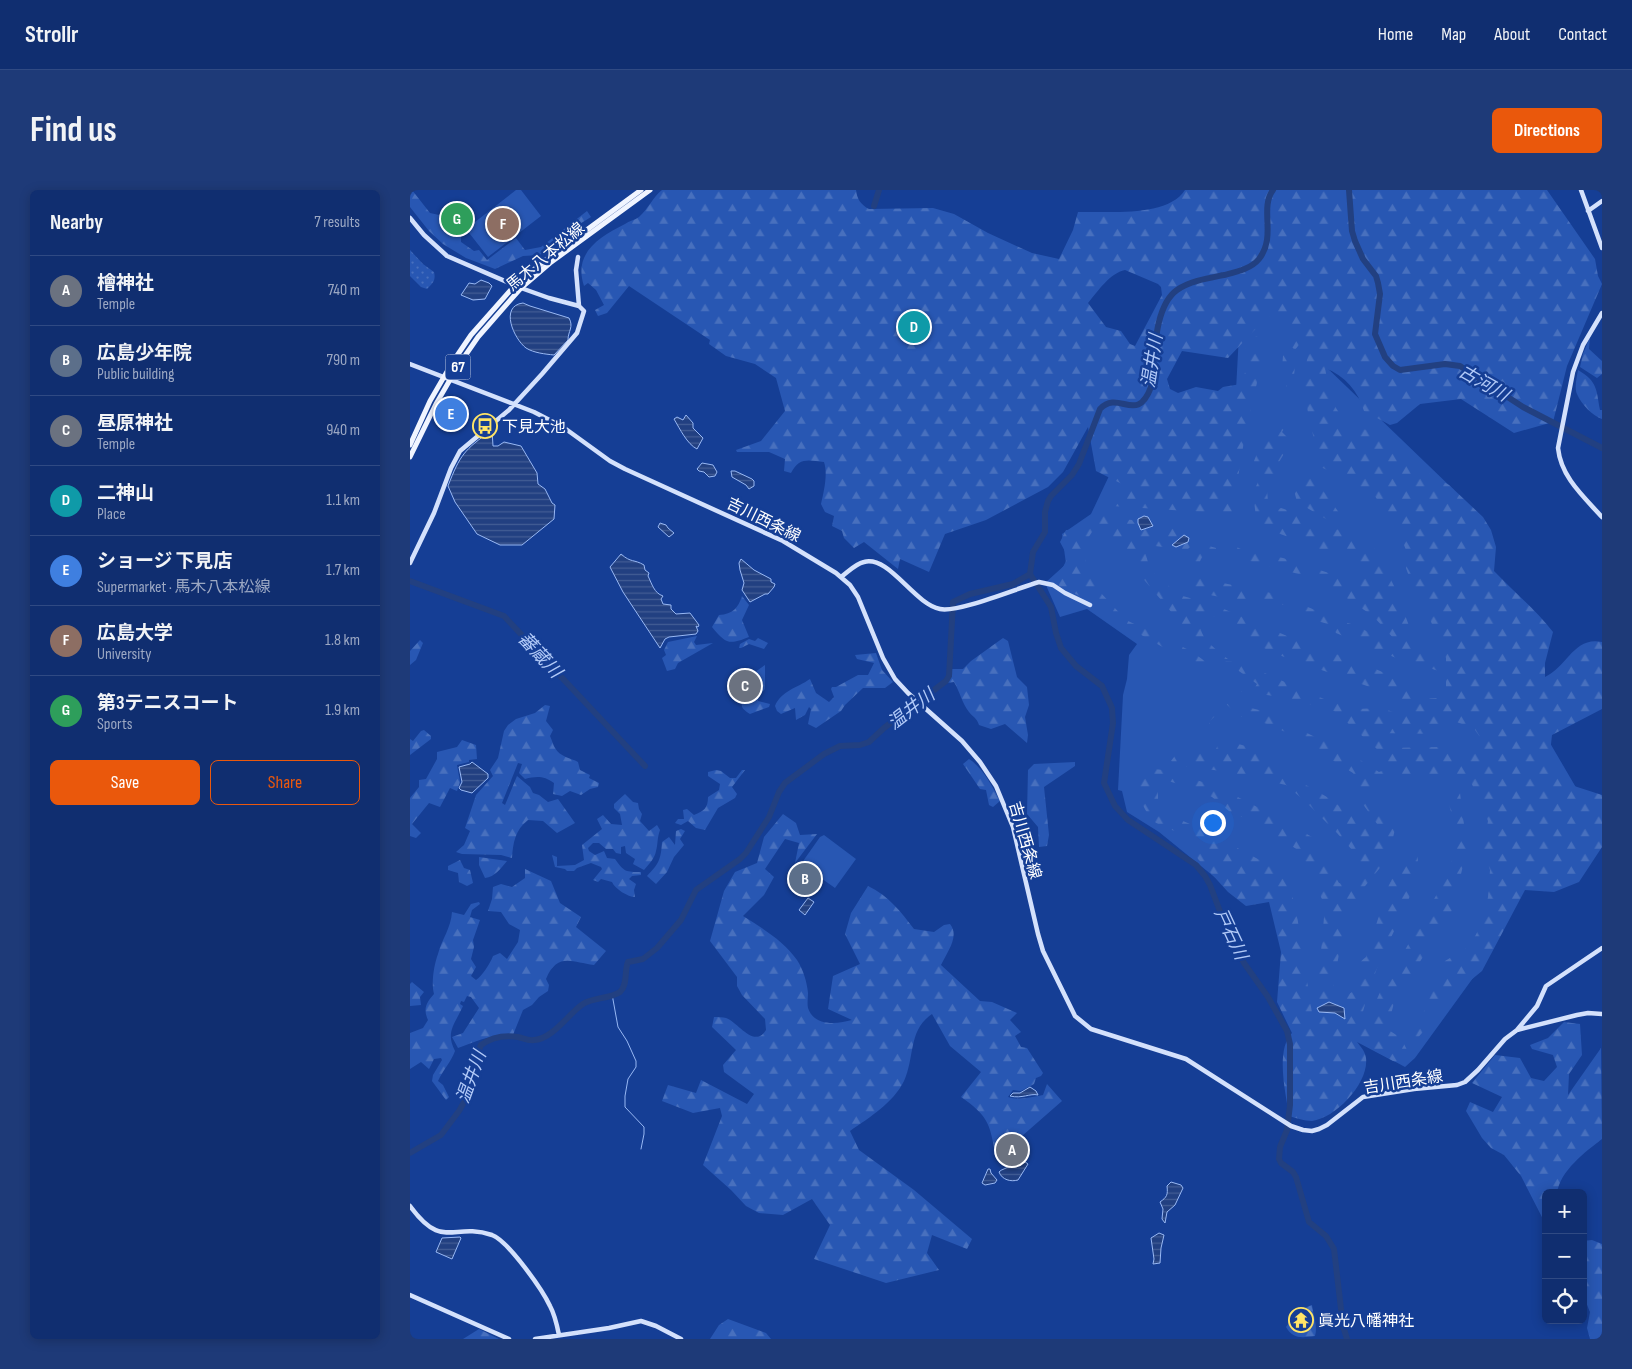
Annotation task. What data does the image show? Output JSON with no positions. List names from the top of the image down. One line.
{"streets":{"main road":["馬木八本松線","67","吉川西条線"]},"crossings":[["馬木八本松線","吉川西条線"]],"water":["温井川","古河川","蕃蔵川","戸石川"],"places":{"bus stop":["下見大池"],"temple":["眞光八幡神社"]},"page":{"header":"Strollr","nav":["Home","Map","About","Contact"],"buttons":["Directions",["Save","Share"]],"title":"Find us","heading":["Nearby","7 results"],"pins":["G","F","D","E","C","B","A"],"list":[{"mark":"A","name":"檜神社","note":"Temple","value":"740 m"},{"mark":"B","name":"広島少年院","note":"Public building","value":"790 m"},{"mark":"C","name":"昼原神社","note":"Temple","value":"940 m"},{"mark":"D","name":"二神山","note":"Place","value":"1.1 km"},{"mark":"E","name":"ショージ 下見店","note":"Supermarket · 馬木八本松線","value":"1.7 km"},{"mark":"F","name":"広島大学","note":"University","value":"1.8 km"},{"mark":"G","name":"第3テニスコート","note":"Sports","value":"1.9 km"}],"map_buttons":["+","−"]}}
